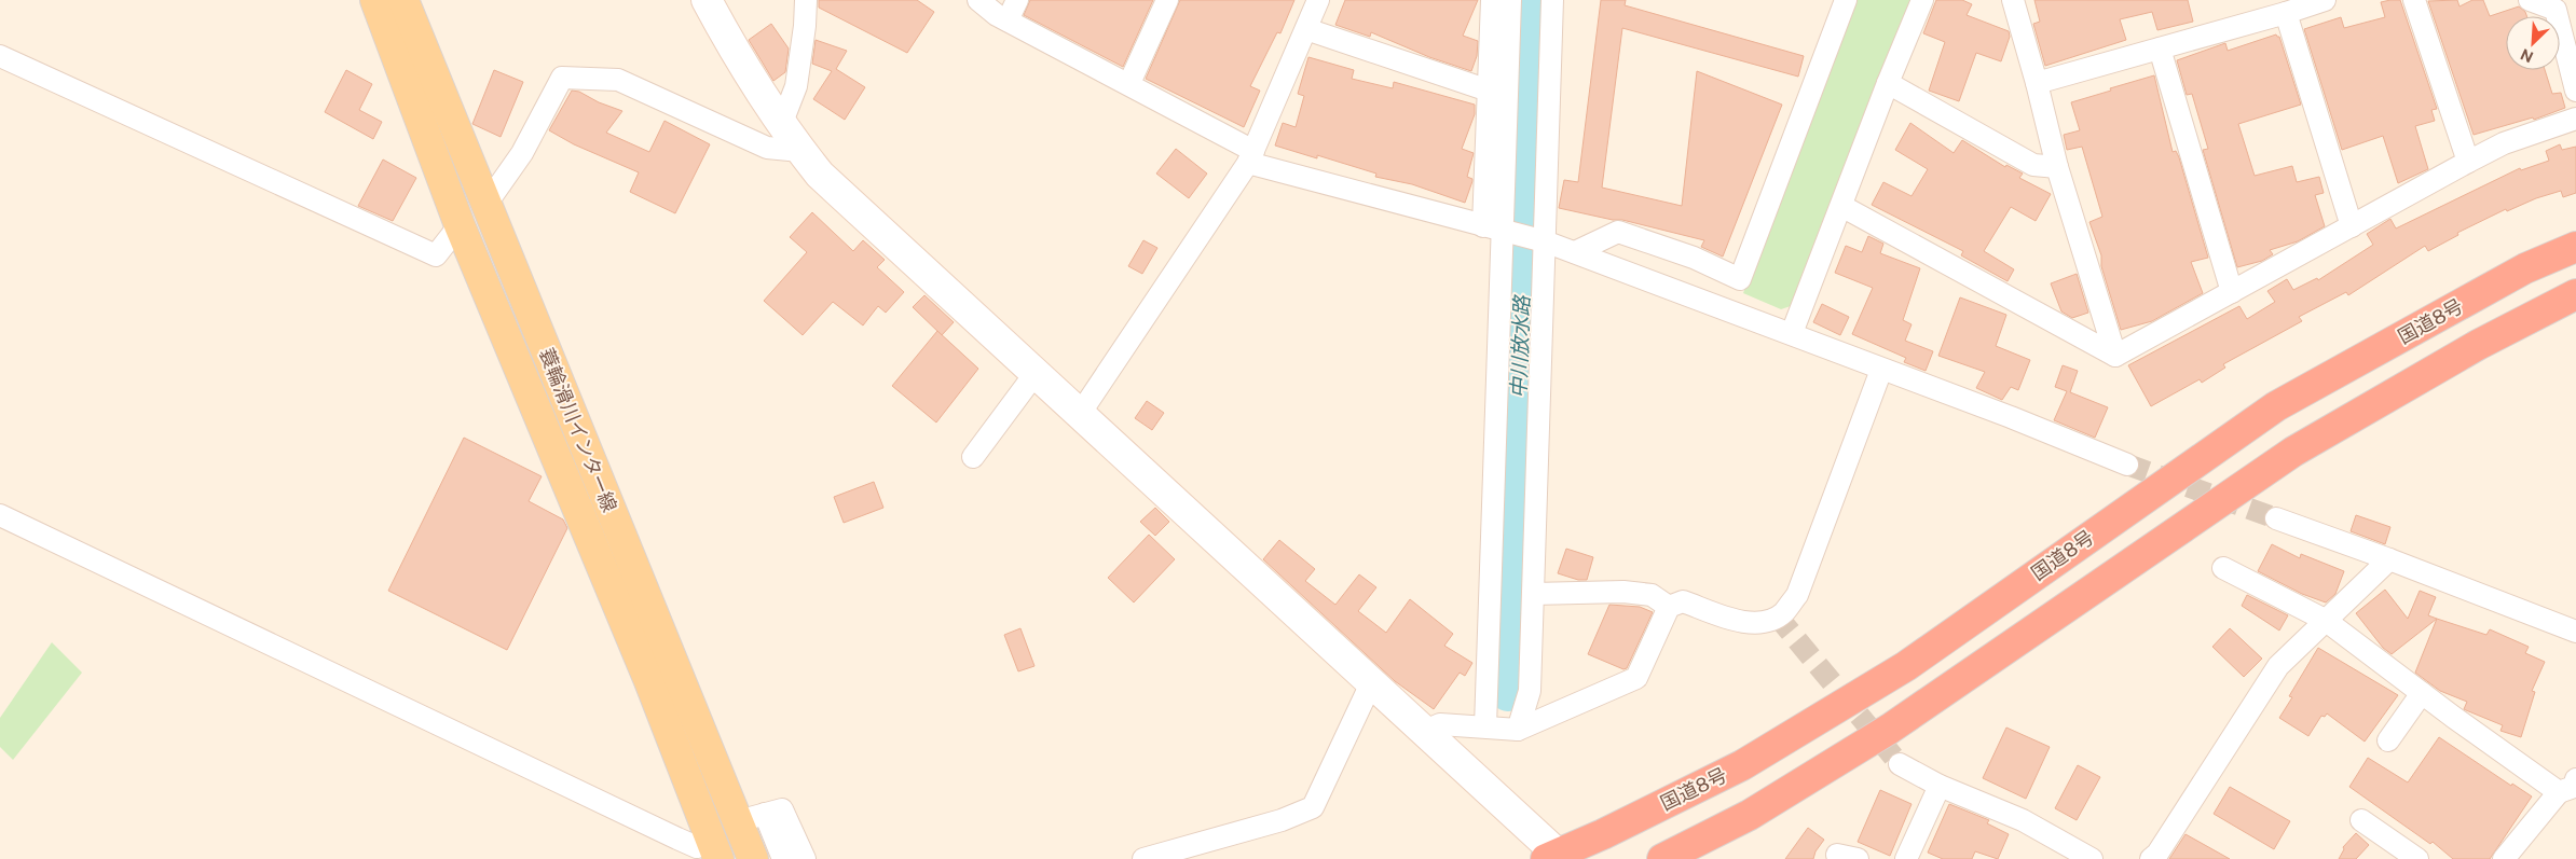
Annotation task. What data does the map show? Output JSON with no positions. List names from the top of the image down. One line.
{"streets":{"highway":["国道8号"],"main road":["蓑輪滑川インター線"]},"water":["中川放水路"],"north":"bottom left"}
